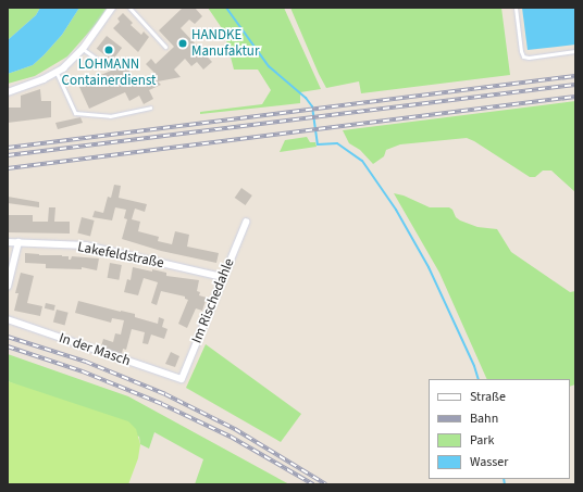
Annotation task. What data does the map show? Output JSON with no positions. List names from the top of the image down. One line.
{"streets":{"street":["Lakefeldstraße","Im Rischedahle","In der Masch"]},"crossings":[["Lakefeldstraße","Im Rischedahle"],["Im Rischedahle","In der Masch"]],"places":["HANDKE Manufaktur","LOHMANN Containerdienst"],"legend":["Straße","Bahn","Park","Wasser"]}
